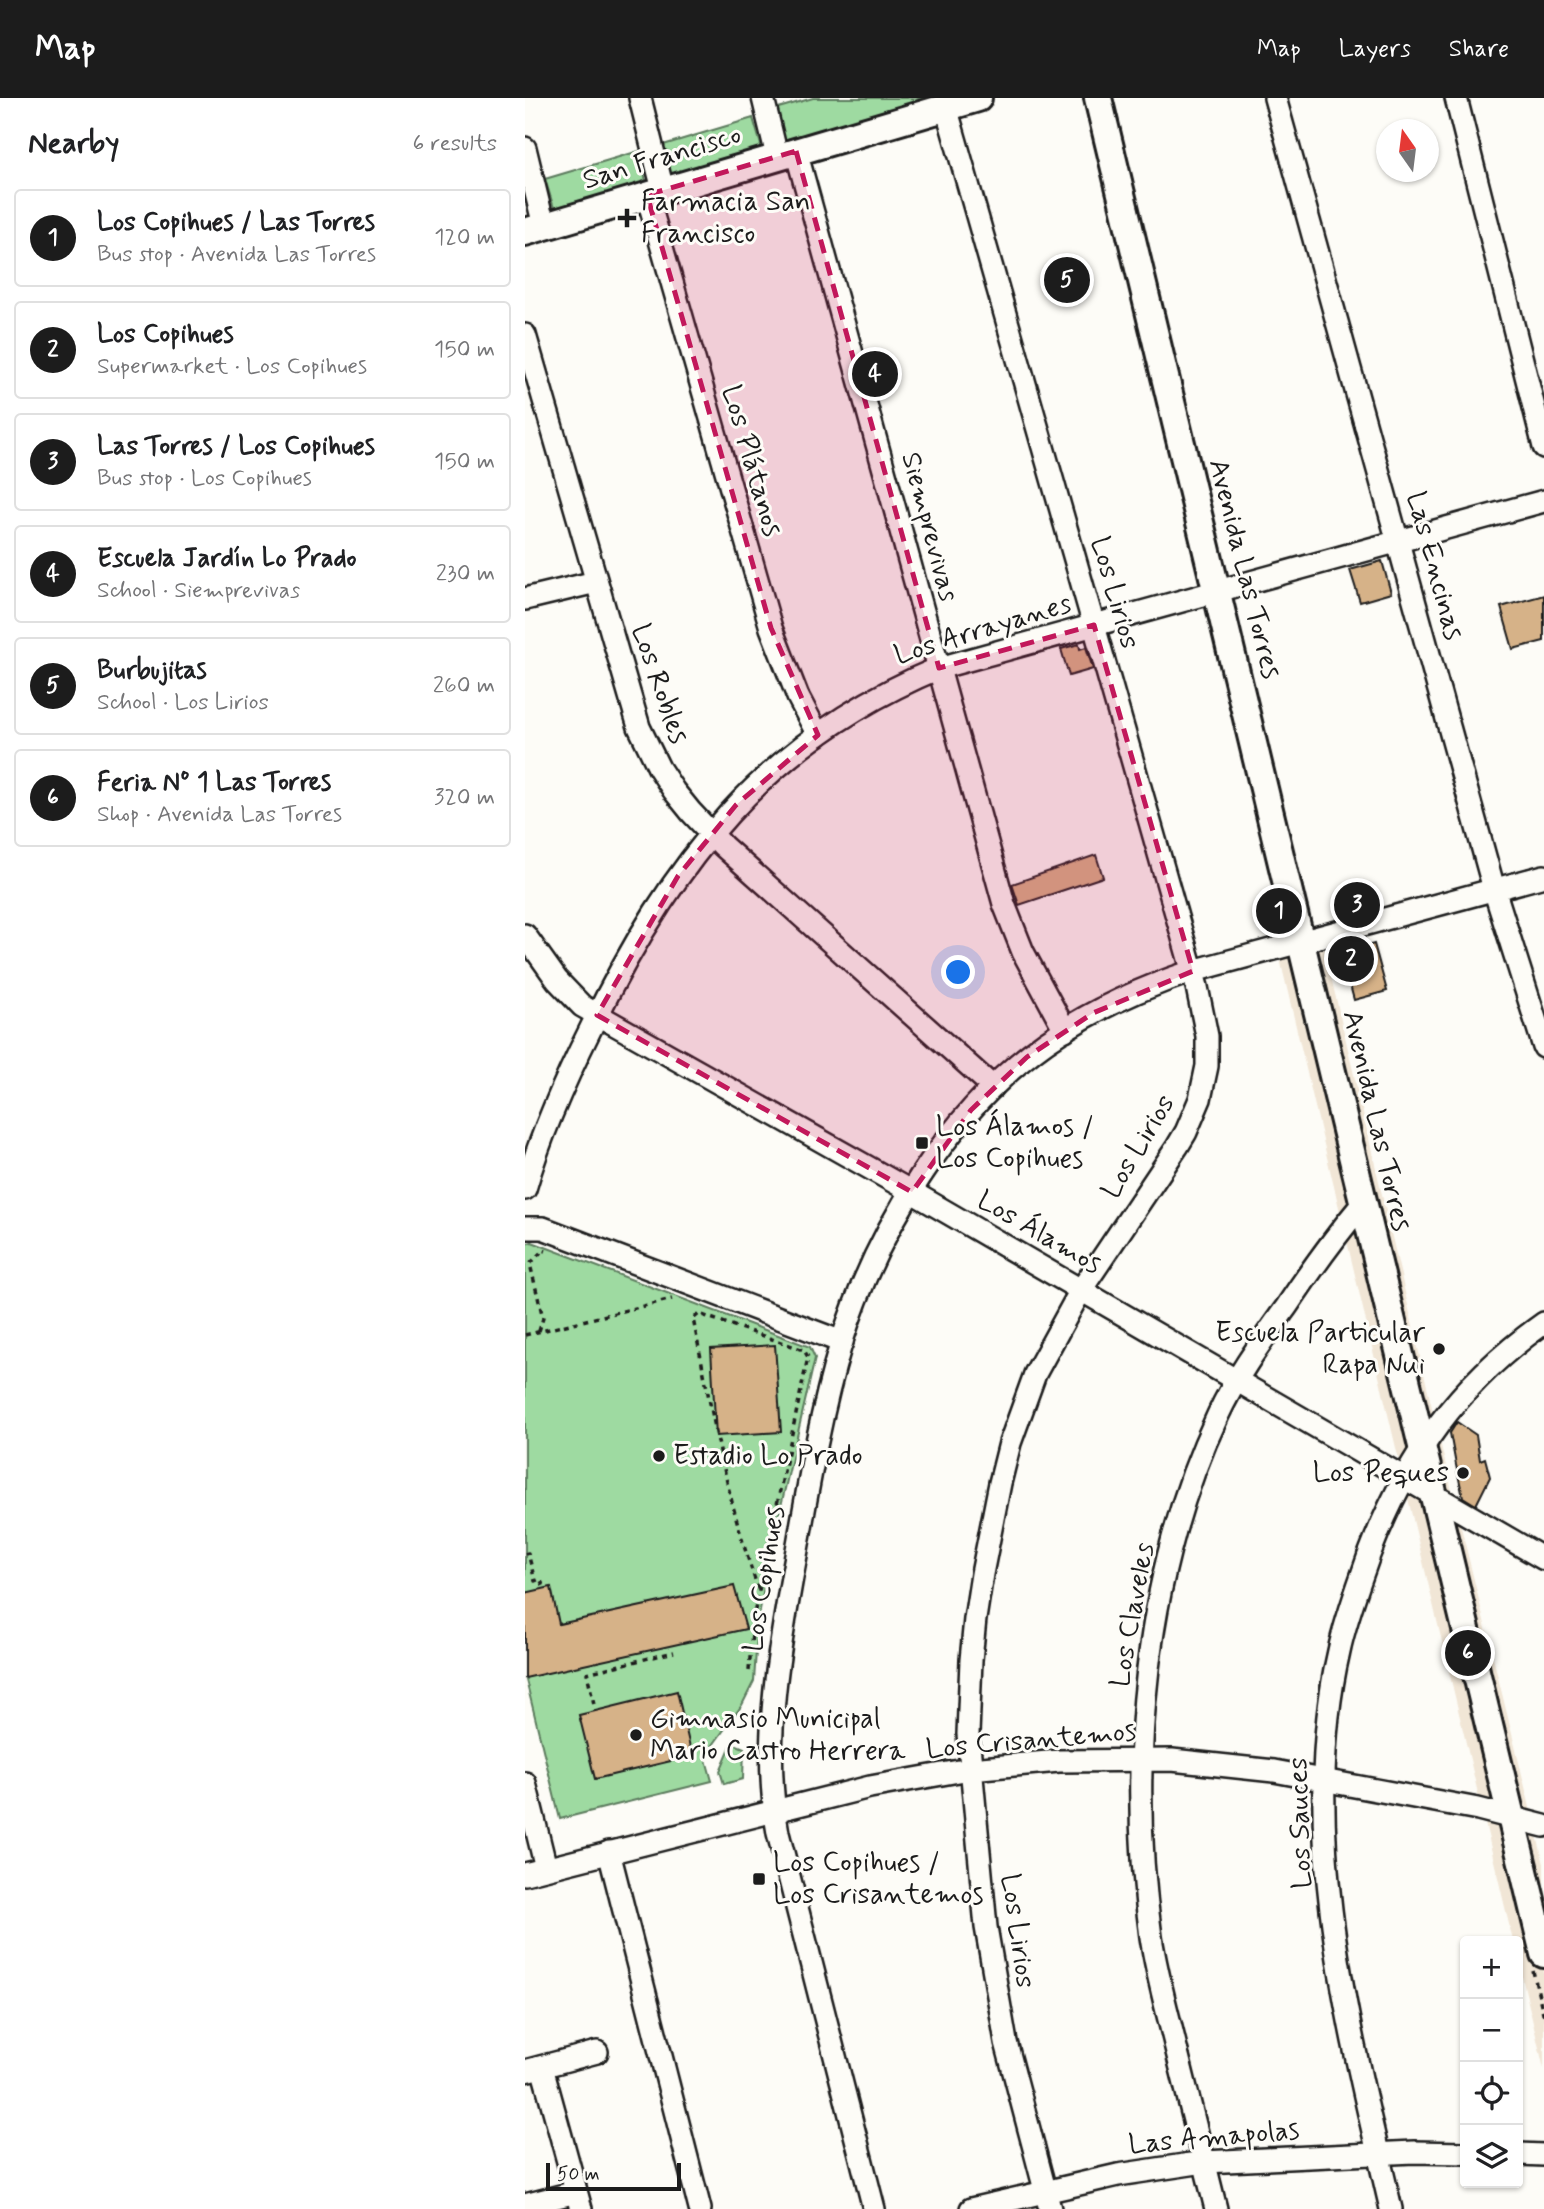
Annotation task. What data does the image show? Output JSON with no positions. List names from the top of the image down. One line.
{"streets":{"main road":["San Francisco","Avenida Las Torres"],"street":["Los Plátanos","Siemprevivas","Las Encinas","Los Lirios","Los Arrayanes","Los Robles","Los Álamos","Los Copihues","Los Claveles","Los Crisantemos","Los Sauces","Las Amapolas"]},"crossings":[["San Francisco","Los Plátanos"],["San Francisco","Siemprevivas"],["San Francisco","Los Lirios"],["Los Plátanos","Los Arrayanes"],["Siemprevivas","Los Arrayanes"],["Siemprevivas","Los Copihues"],["Las Encinas","Los Arrayanes"],["Las Encinas","Los Copihues"],["Avenida Las Torres","Los Arrayanes"],["Avenida Las Torres","Los Álamos"],["Avenida Las Torres","Los Copihues"],["Avenida Las Torres","Los Claveles"],["Avenida Las Torres","Los Crisantemos"],["Avenida Las Torres","Los Sauces"],["Los Lirios","Los Arrayanes"],["Los Lirios","Los Álamos"],["Los Lirios","Los Copihues"],["Los Lirios","Los Crisantemos"],["Los Lirios","Las Amapolas"],["Los Arrayanes","Los Robles"],["Los Arrayanes","Los Álamos"],["Los Robles","Los Copihues"],["Los Álamos","Los Copihues"],["Los Álamos","Los Claveles"],["Los Álamos","Los Sauces"],["Los Copihues","Los Crisantemos"],["Los Claveles","Los Crisantemos"],["Los Claveles","Las Amapolas"],["Los Crisantemos","Los Sauces"],["Los Sauces","Las Amapolas"]],"places":{"health":["Farmacia San Francisco"],"transit":["Los Álamos / Los Copihues","Los Copihues / Los Crisantemos"],"other":["Escuela Particular Rapa Nui","Estadio Lo Prado","Los Peques","Gimnasio Municipal Mario Castro Herrera"]},"scale_bar":"50 m","north":"top","page":{"header":"Map","nav":["Map","Layers","Share"],"heading":["Nearby","6 results"],"list":[{"mark":"1","name":"Los Copihues / Las Torres","note":"Bus stop · Avenida Las Torres","value":"120 m"},{"mark":"2","name":"Los Copihues","note":"Supermarket · Los Copihues","value":"150 m"},{"mark":"3","name":"Las Torres / Los Copihues","note":"Bus stop · Los Copihues","value":"150 m"},{"mark":"4","name":"Escuela Jardín Lo Prado","note":"School · Siemprevivas","value":"230 m"},{"mark":"5","name":"Burbujitas","note":"School · Los Lirios","value":"260 m"},{"mark":"6","name":"Feria Nº 1 Las Torres","note":"Shop · Avenida Las Torres","value":"320 m"}],"pins":["5","4","3","1","2","6"],"map_buttons":["+","−"],"scale":"50 m"}}
